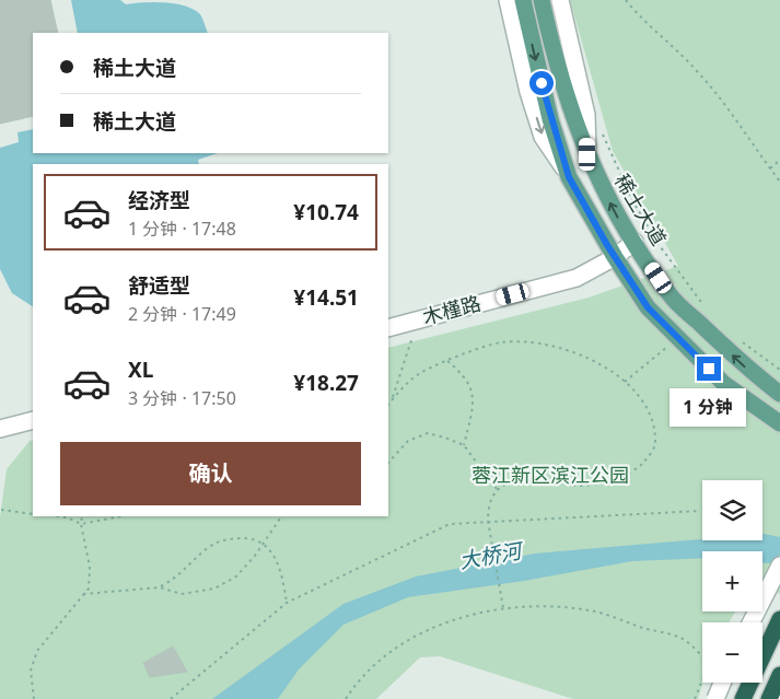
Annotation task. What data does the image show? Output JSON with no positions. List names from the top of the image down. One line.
{"streets":{"main road":["稀土大道"],"street":["木槿路"]},"crossings":[["稀土大道","木槿路"]],"water":["大桥河"],"parks":["蓉江新区滨江公园"],"page":{"banner":["稀土大道","稀土大道"],"list":[{"name":"经济型","note":"1 分钟 · 17:48","value":"¥10.74"},{"name":"舒适型","note":"2 分钟 · 17:49","value":"¥14.51"},{"name":"XL","note":"3 分钟 · 17:50","value":"¥18.27"}],"bubble":"1 分钟","buttons":"确认","map_buttons":["+","−"]}}
